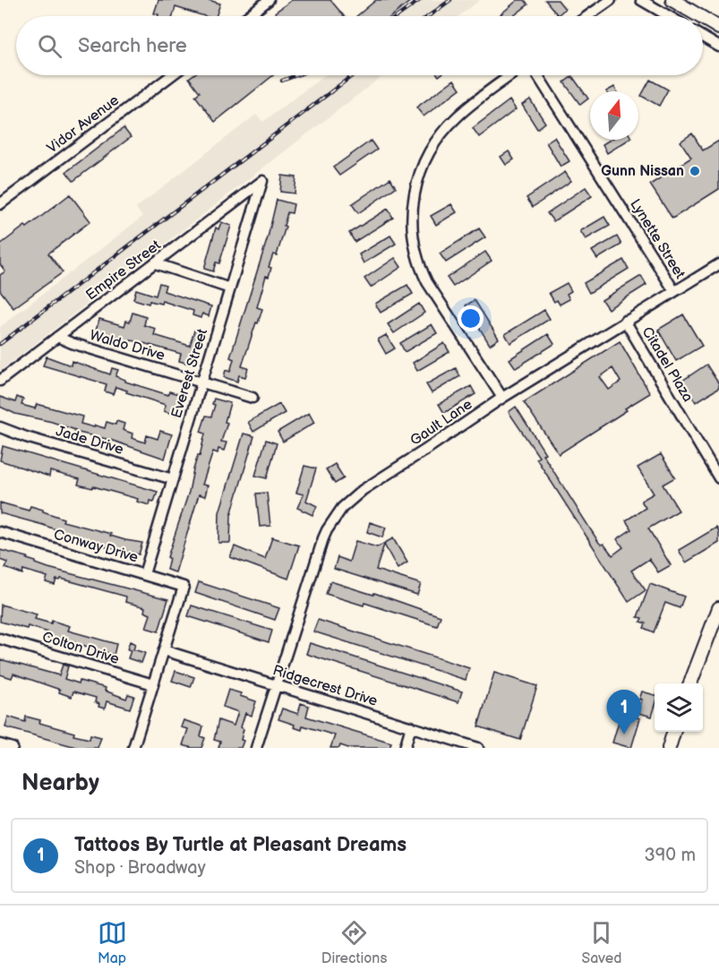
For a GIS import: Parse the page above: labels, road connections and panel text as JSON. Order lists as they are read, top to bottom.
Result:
{
  "streets": {
    "street": [
      "Vidor Avenue",
      "Lynette Street",
      "Empire Street",
      "Waldo Drive",
      "Citadel Plaza",
      "Everest Street",
      "Gault Lane",
      "Jade Drive",
      "Conway Drive",
      "Colton Drive",
      "Ridgecrest Drive"
    ]
  },
  "crossings": [
    ["Lynette Street", "Gault Lane"],
    ["Empire Street", "Waldo Drive"],
    ["Empire Street", "Everest Street"],
    ["Waldo Drive", "Everest Street"],
    ["Citadel Plaza", "Gault Lane"],
    ["Everest Street", "Jade Drive"],
    ["Everest Street", "Conway Drive"],
    ["Gault Lane", "Ridgecrest Drive"],
    ["Conway Drive", "Ridgecrest Drive"]
  ],
  "places": ["Gunn Nissan"],
  "north": "top",
  "page": {
    "search": "Search here",
    "pins": "1",
    "heading": "Nearby",
    "list": [
      {
        "mark": "1",
        "name": "Tattoos By Turtle at Pleasant Dreams",
        "note": "Shop · Broadway",
        "value": "390 m"
      }
    ],
    "nav": ["Map", "Directions", "Saved"]
  }
}
